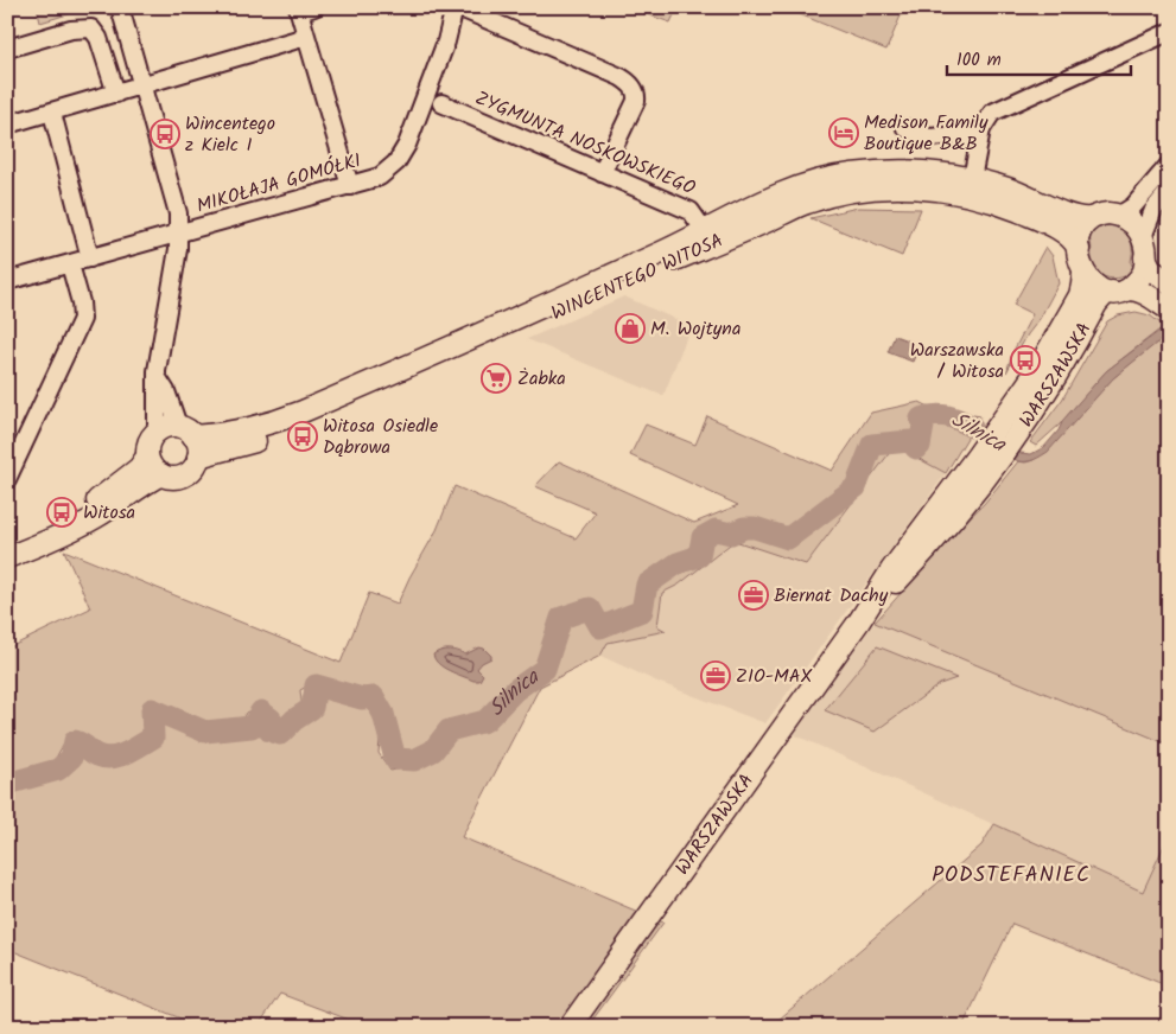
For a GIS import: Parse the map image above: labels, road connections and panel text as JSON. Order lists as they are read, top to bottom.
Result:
{
  "streets": {
    "main road": ["WINCENTEGO WITOSA", "WARSZAWSKA"],
    "street": ["ZYGMUNTA NOSKOWSKIEGO", "MIKOŁAJA GOMÓŁKI"]
  },
  "crossings": [
    ["ZYGMUNTA NOSKOWSKIEGO", "WINCENTEGO WITOSA"],
    ["WINCENTEGO WITOSA", "WARSZAWSKA"]
  ],
  "districts": ["PODSTEFANIEC"],
  "water": ["Silnica"],
  "places": {
    "hotel": ["Medison Family Boutique B&B"],
    "bus stop": [
      "Wincentego z Kielc I",
      "Warszawska / Witosa",
      "Witosa Osiedle Dąbrowa",
      "Witosa"
    ],
    "shop": ["M. Wojtyna"],
    "supermarket": ["Żabka"],
    "office": ["Biernat Dachy", "ZIO-MAX"]
  },
  "scale_bar": "100 m"
}
